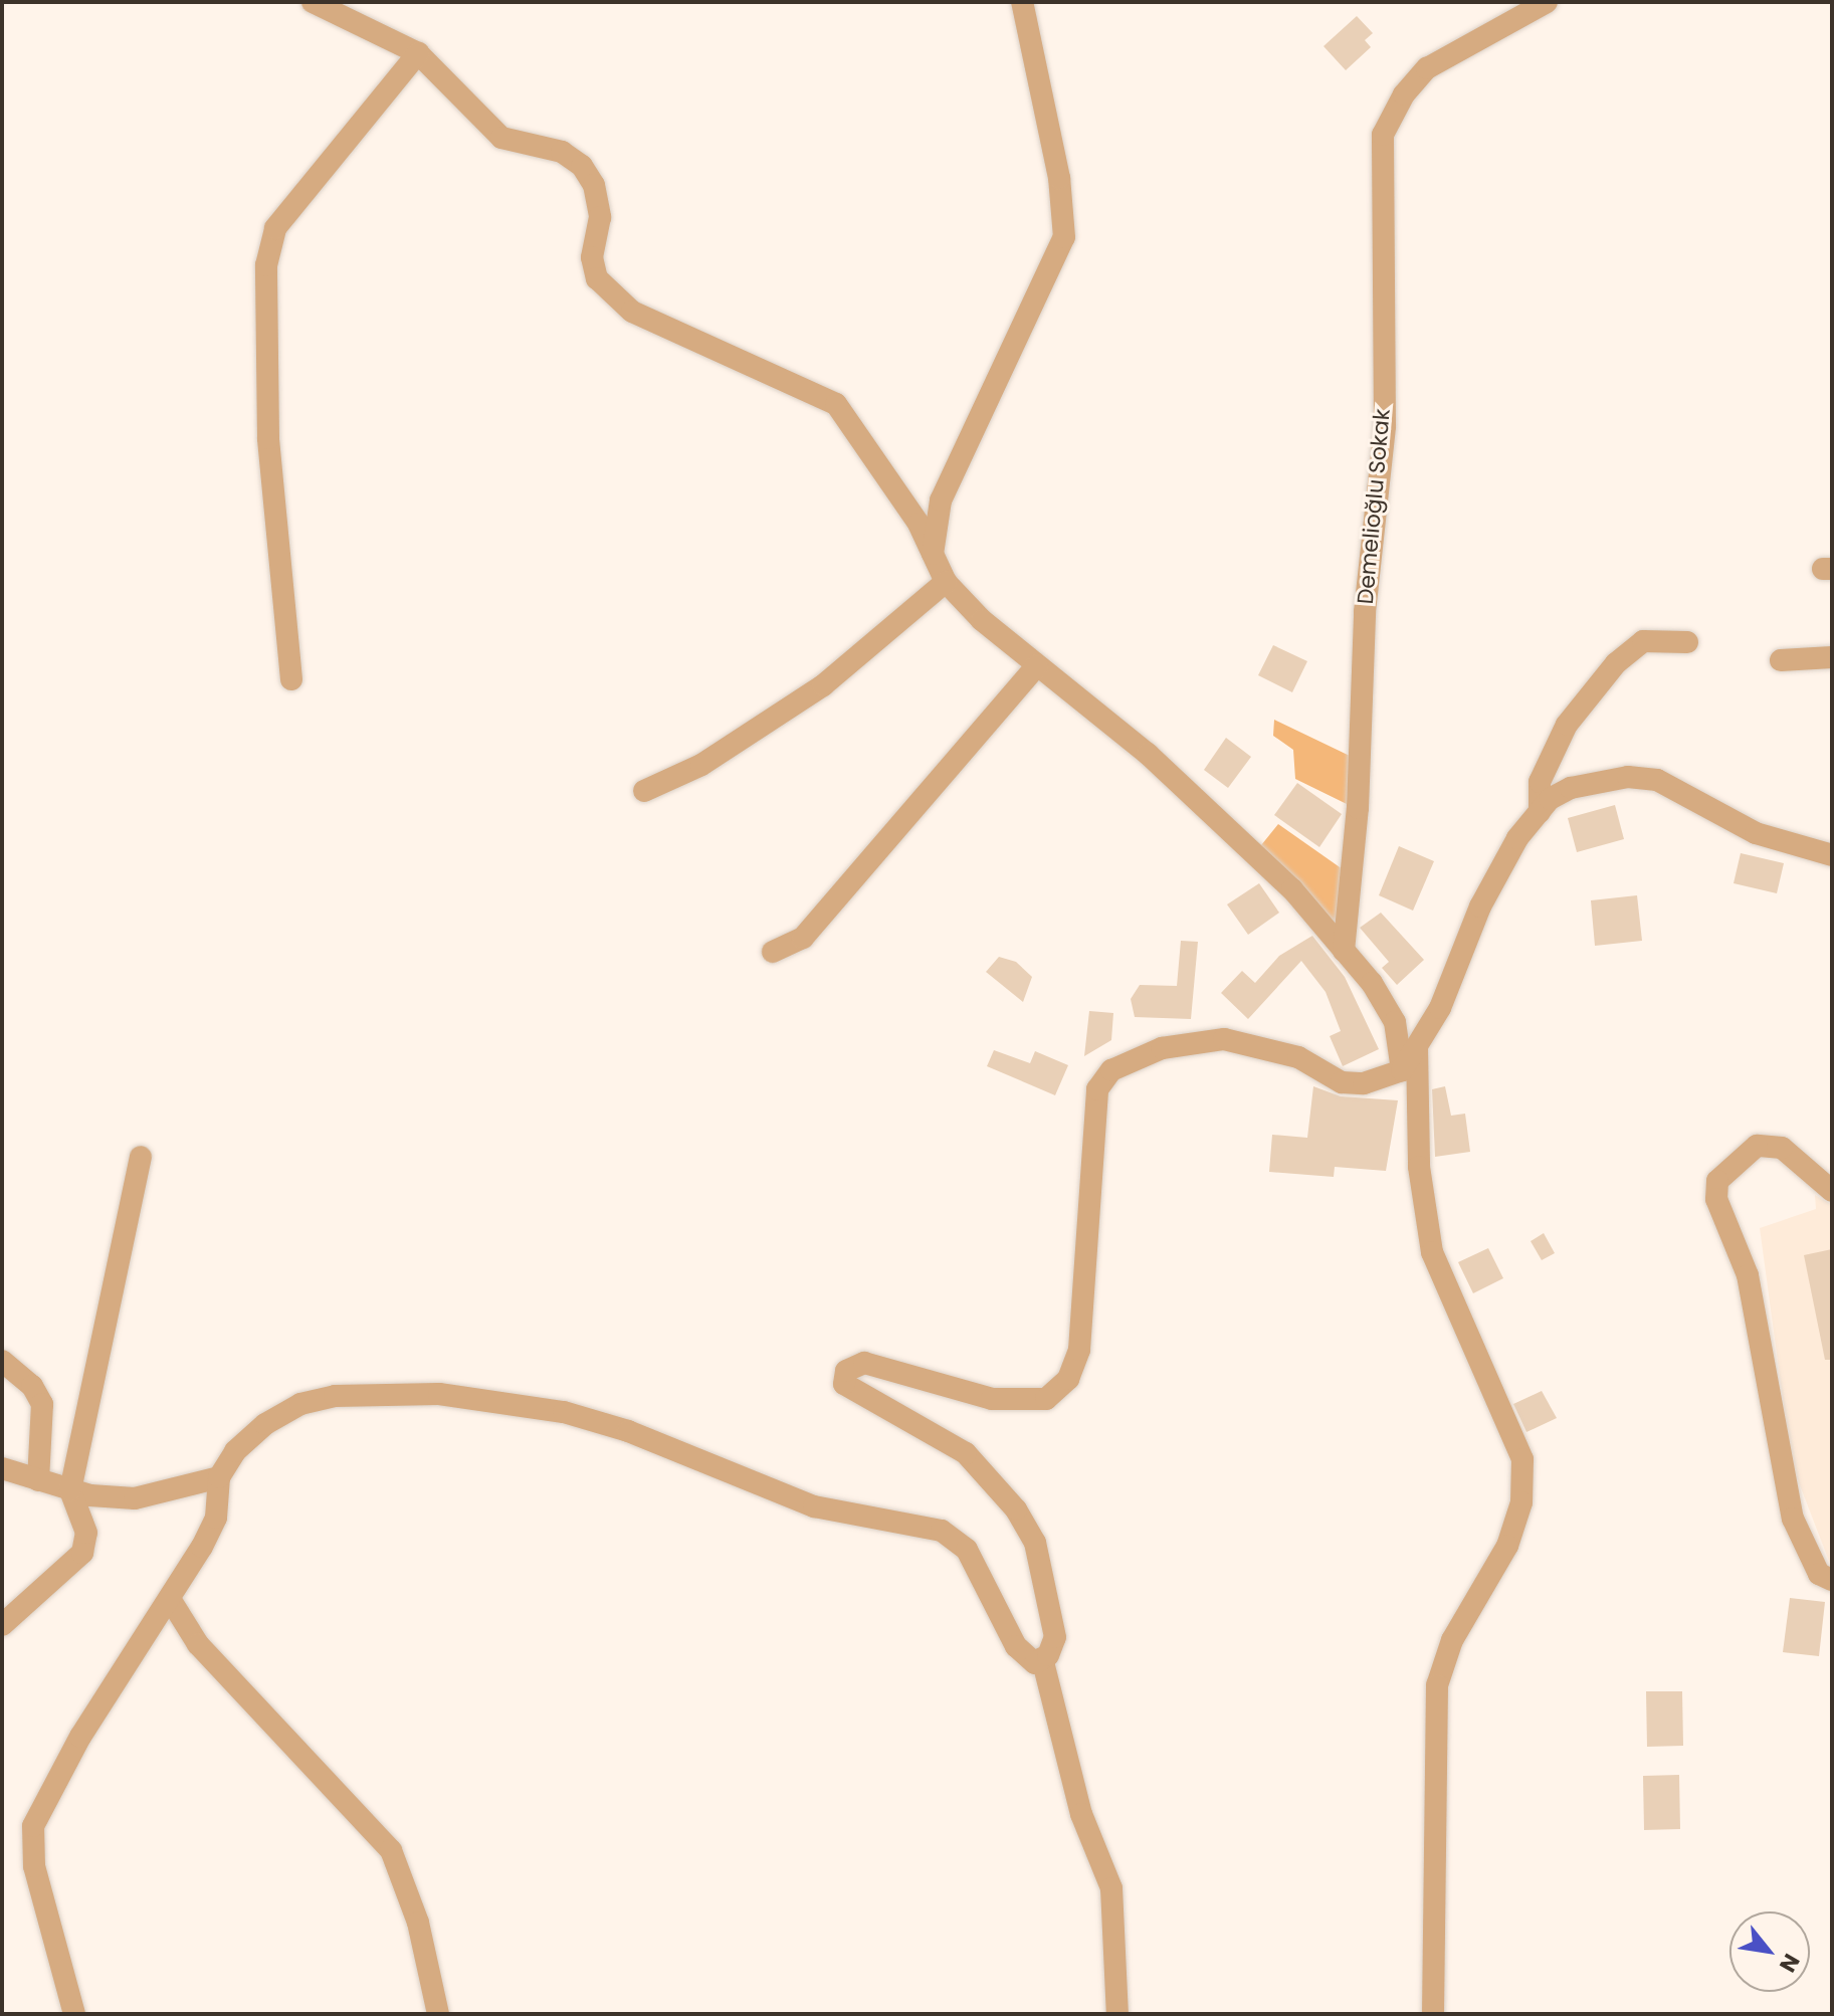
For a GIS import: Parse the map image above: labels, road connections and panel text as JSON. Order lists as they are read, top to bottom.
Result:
{
  "streets": {
    "street": ["Demelioğlu Sokak"]
  },
  "north": "bottom right"
}
